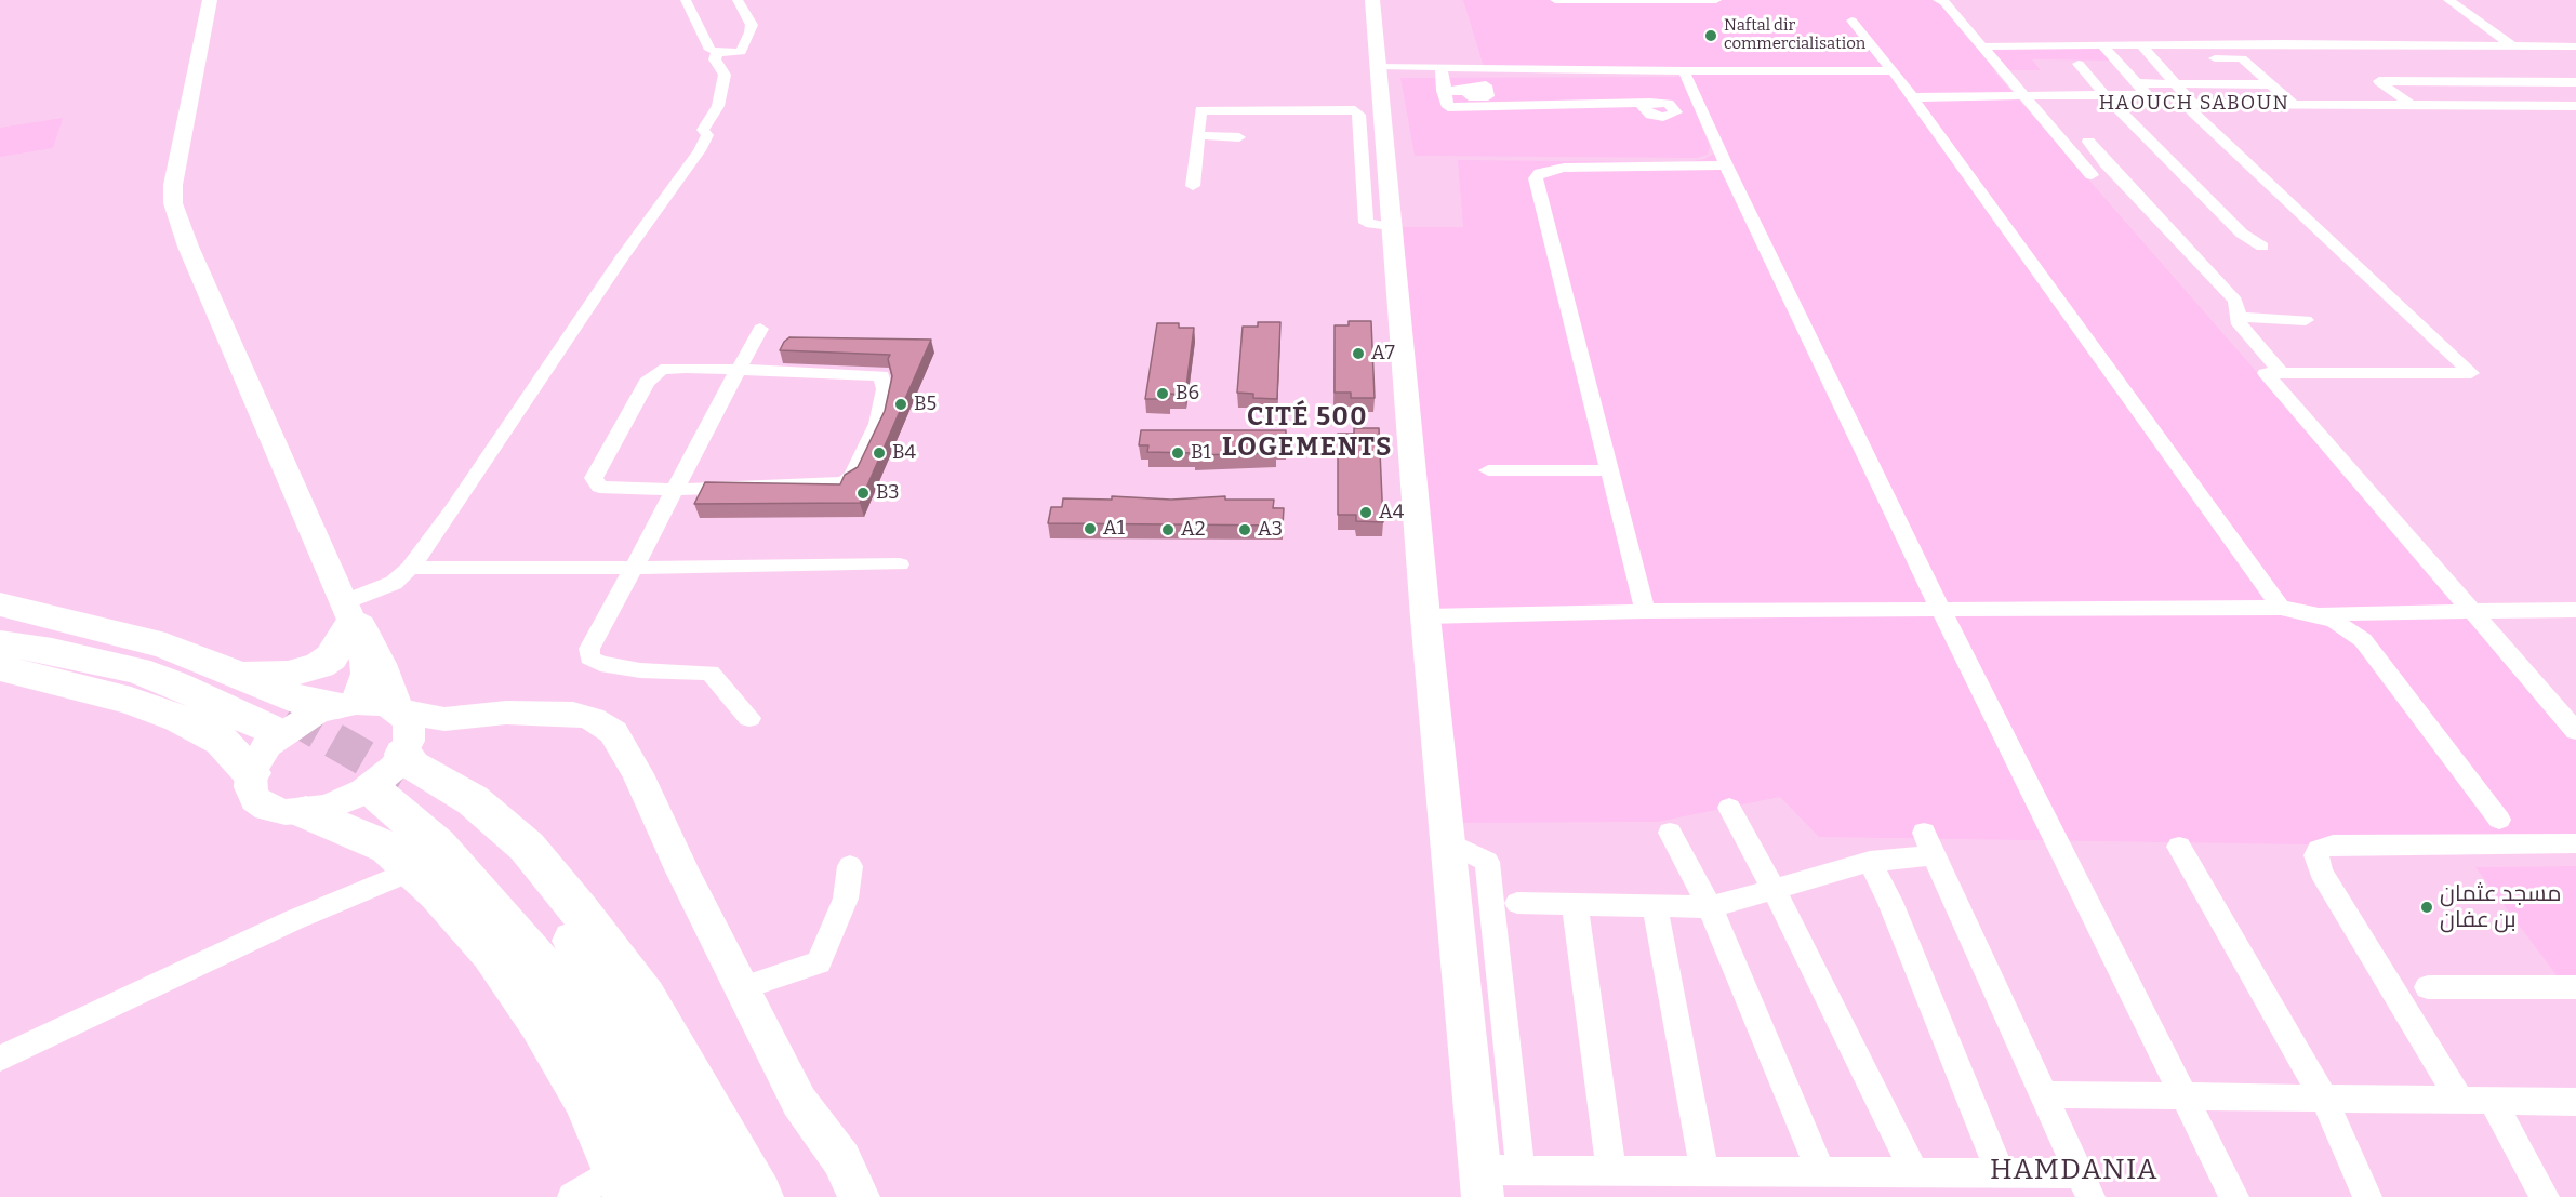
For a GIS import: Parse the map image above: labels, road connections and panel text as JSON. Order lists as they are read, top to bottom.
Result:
{
  "districts": ["HAOUCH SABOUN", "CITÉ 500 LOGEMENTS", "HAMDANIA"],
  "places": [
    "Naftal dir commercialisation",
    "A7",
    "B6",
    "B5",
    "B4",
    "B1",
    "B3",
    "A4",
    "A1",
    "A2",
    "A3",
    "مسجد عثمان بن عفان"
  ]
}
